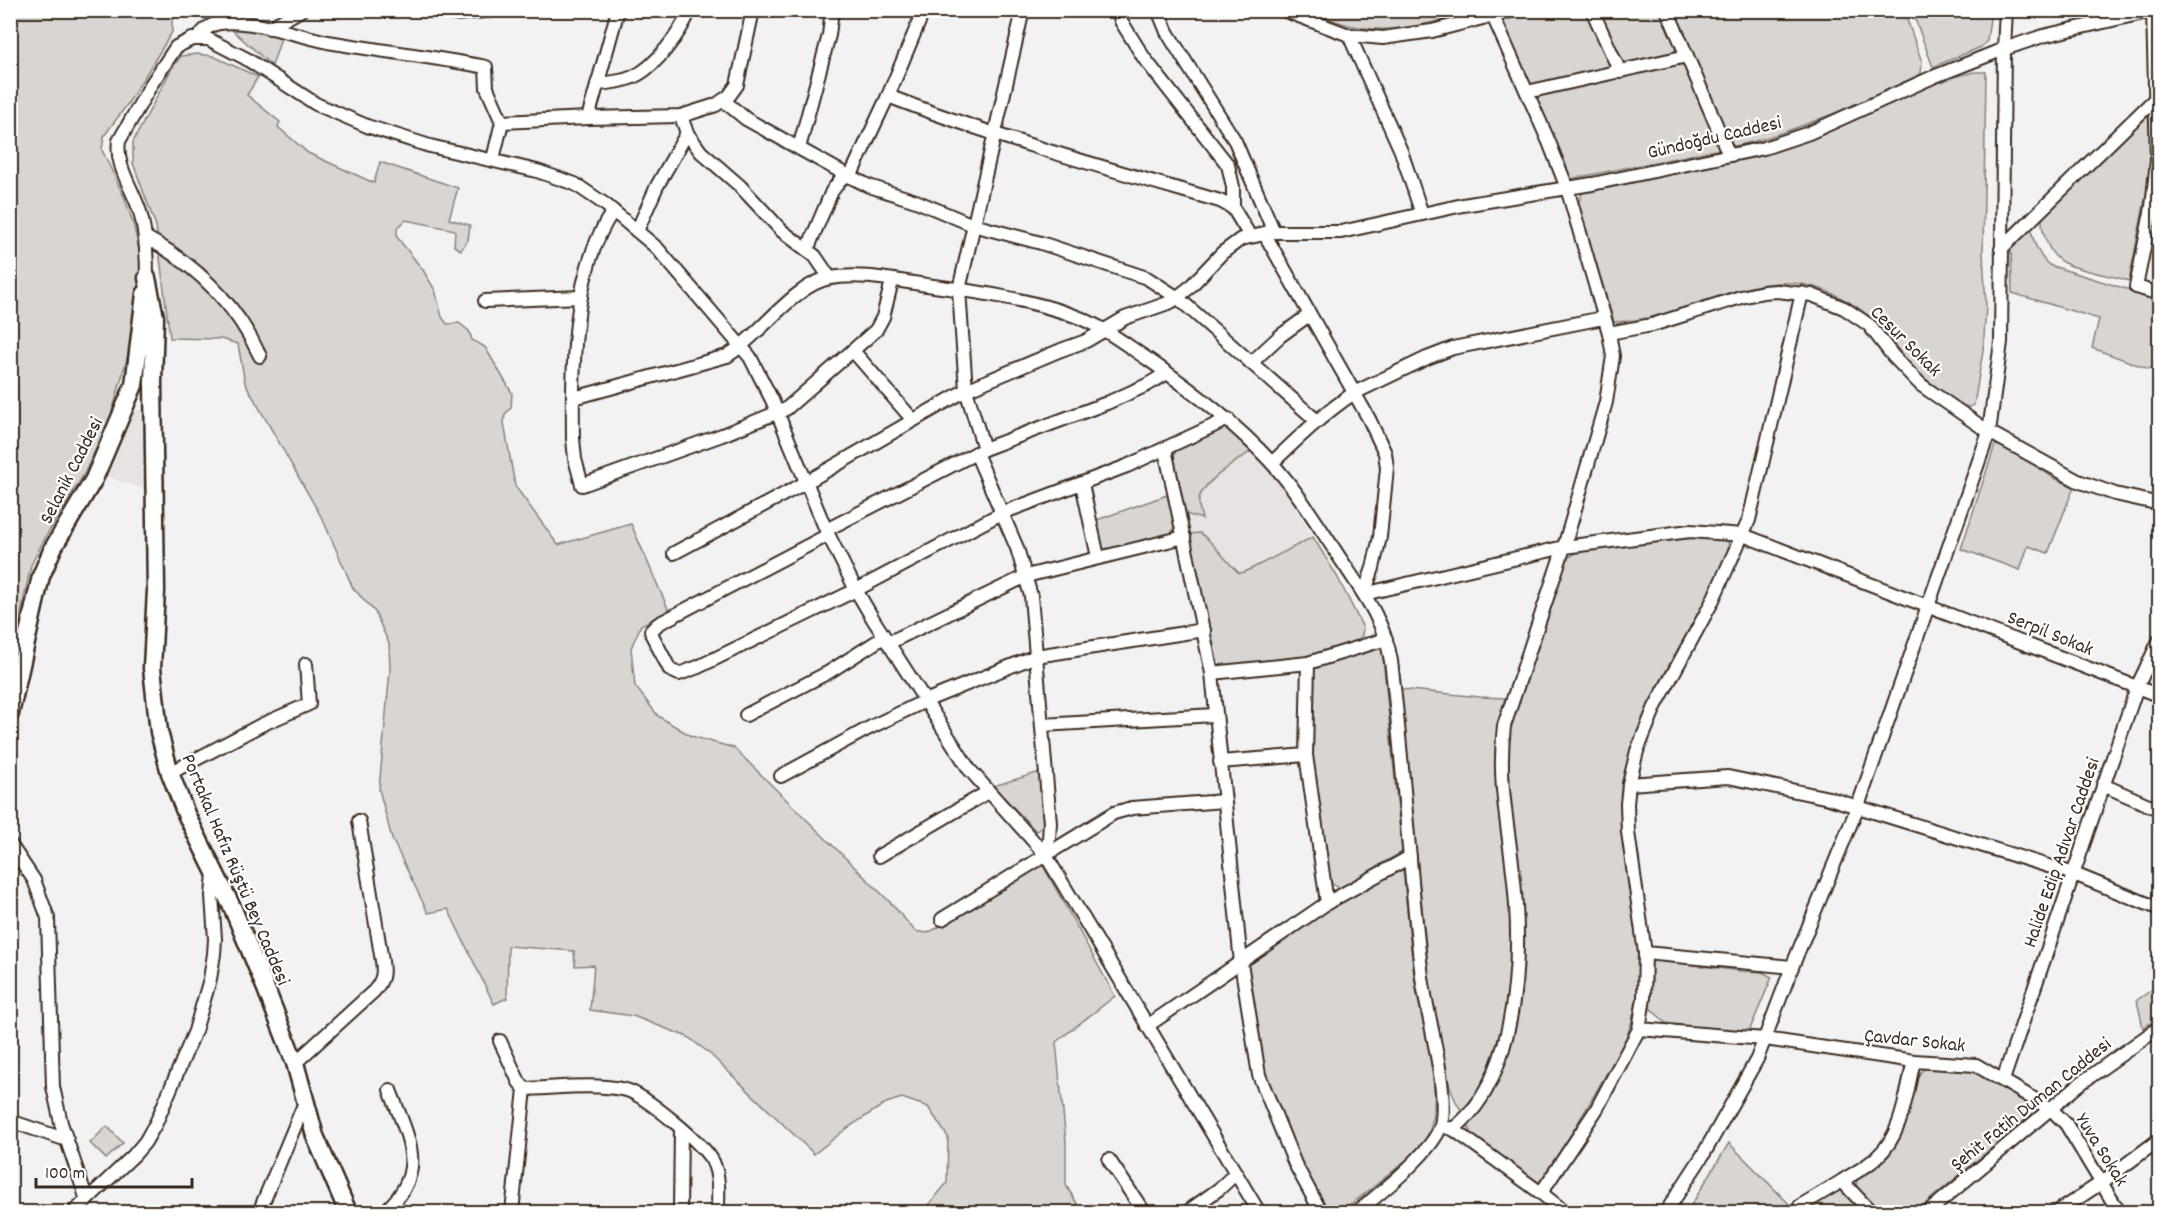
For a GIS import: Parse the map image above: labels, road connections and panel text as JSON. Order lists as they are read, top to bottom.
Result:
{
  "streets": {
    "main road": ["Selanik Caddesi", "Portakal Hafız Rüştü Bey Caddesi"],
    "street": [
      "Gündoğdu Caddesi",
      "Cesur Sokak",
      "Serpil Sokak",
      "Halide Edip Adıvar Caddesi",
      "Çavdar Sokak",
      "Şehit Fatih Duman Caddesi",
      "Yuva Sokak"
    ]
  },
  "crossings": [
    ["Selanik Caddesi", "Portakal Hafız Rüştü Bey Caddesi"],
    ["Serpil Sokak", "Halide Edip Adıvar Caddesi"],
    ["Halide Edip Adıvar Caddesi", "Çavdar Sokak"],
    ["Çavdar Sokak", "Şehit Fatih Duman Caddesi"],
    ["Çavdar Sokak", "Yuva Sokak"],
    ["Şehit Fatih Duman Caddesi", "Yuva Sokak"]
  ],
  "scale_bar": "100 m"
}
